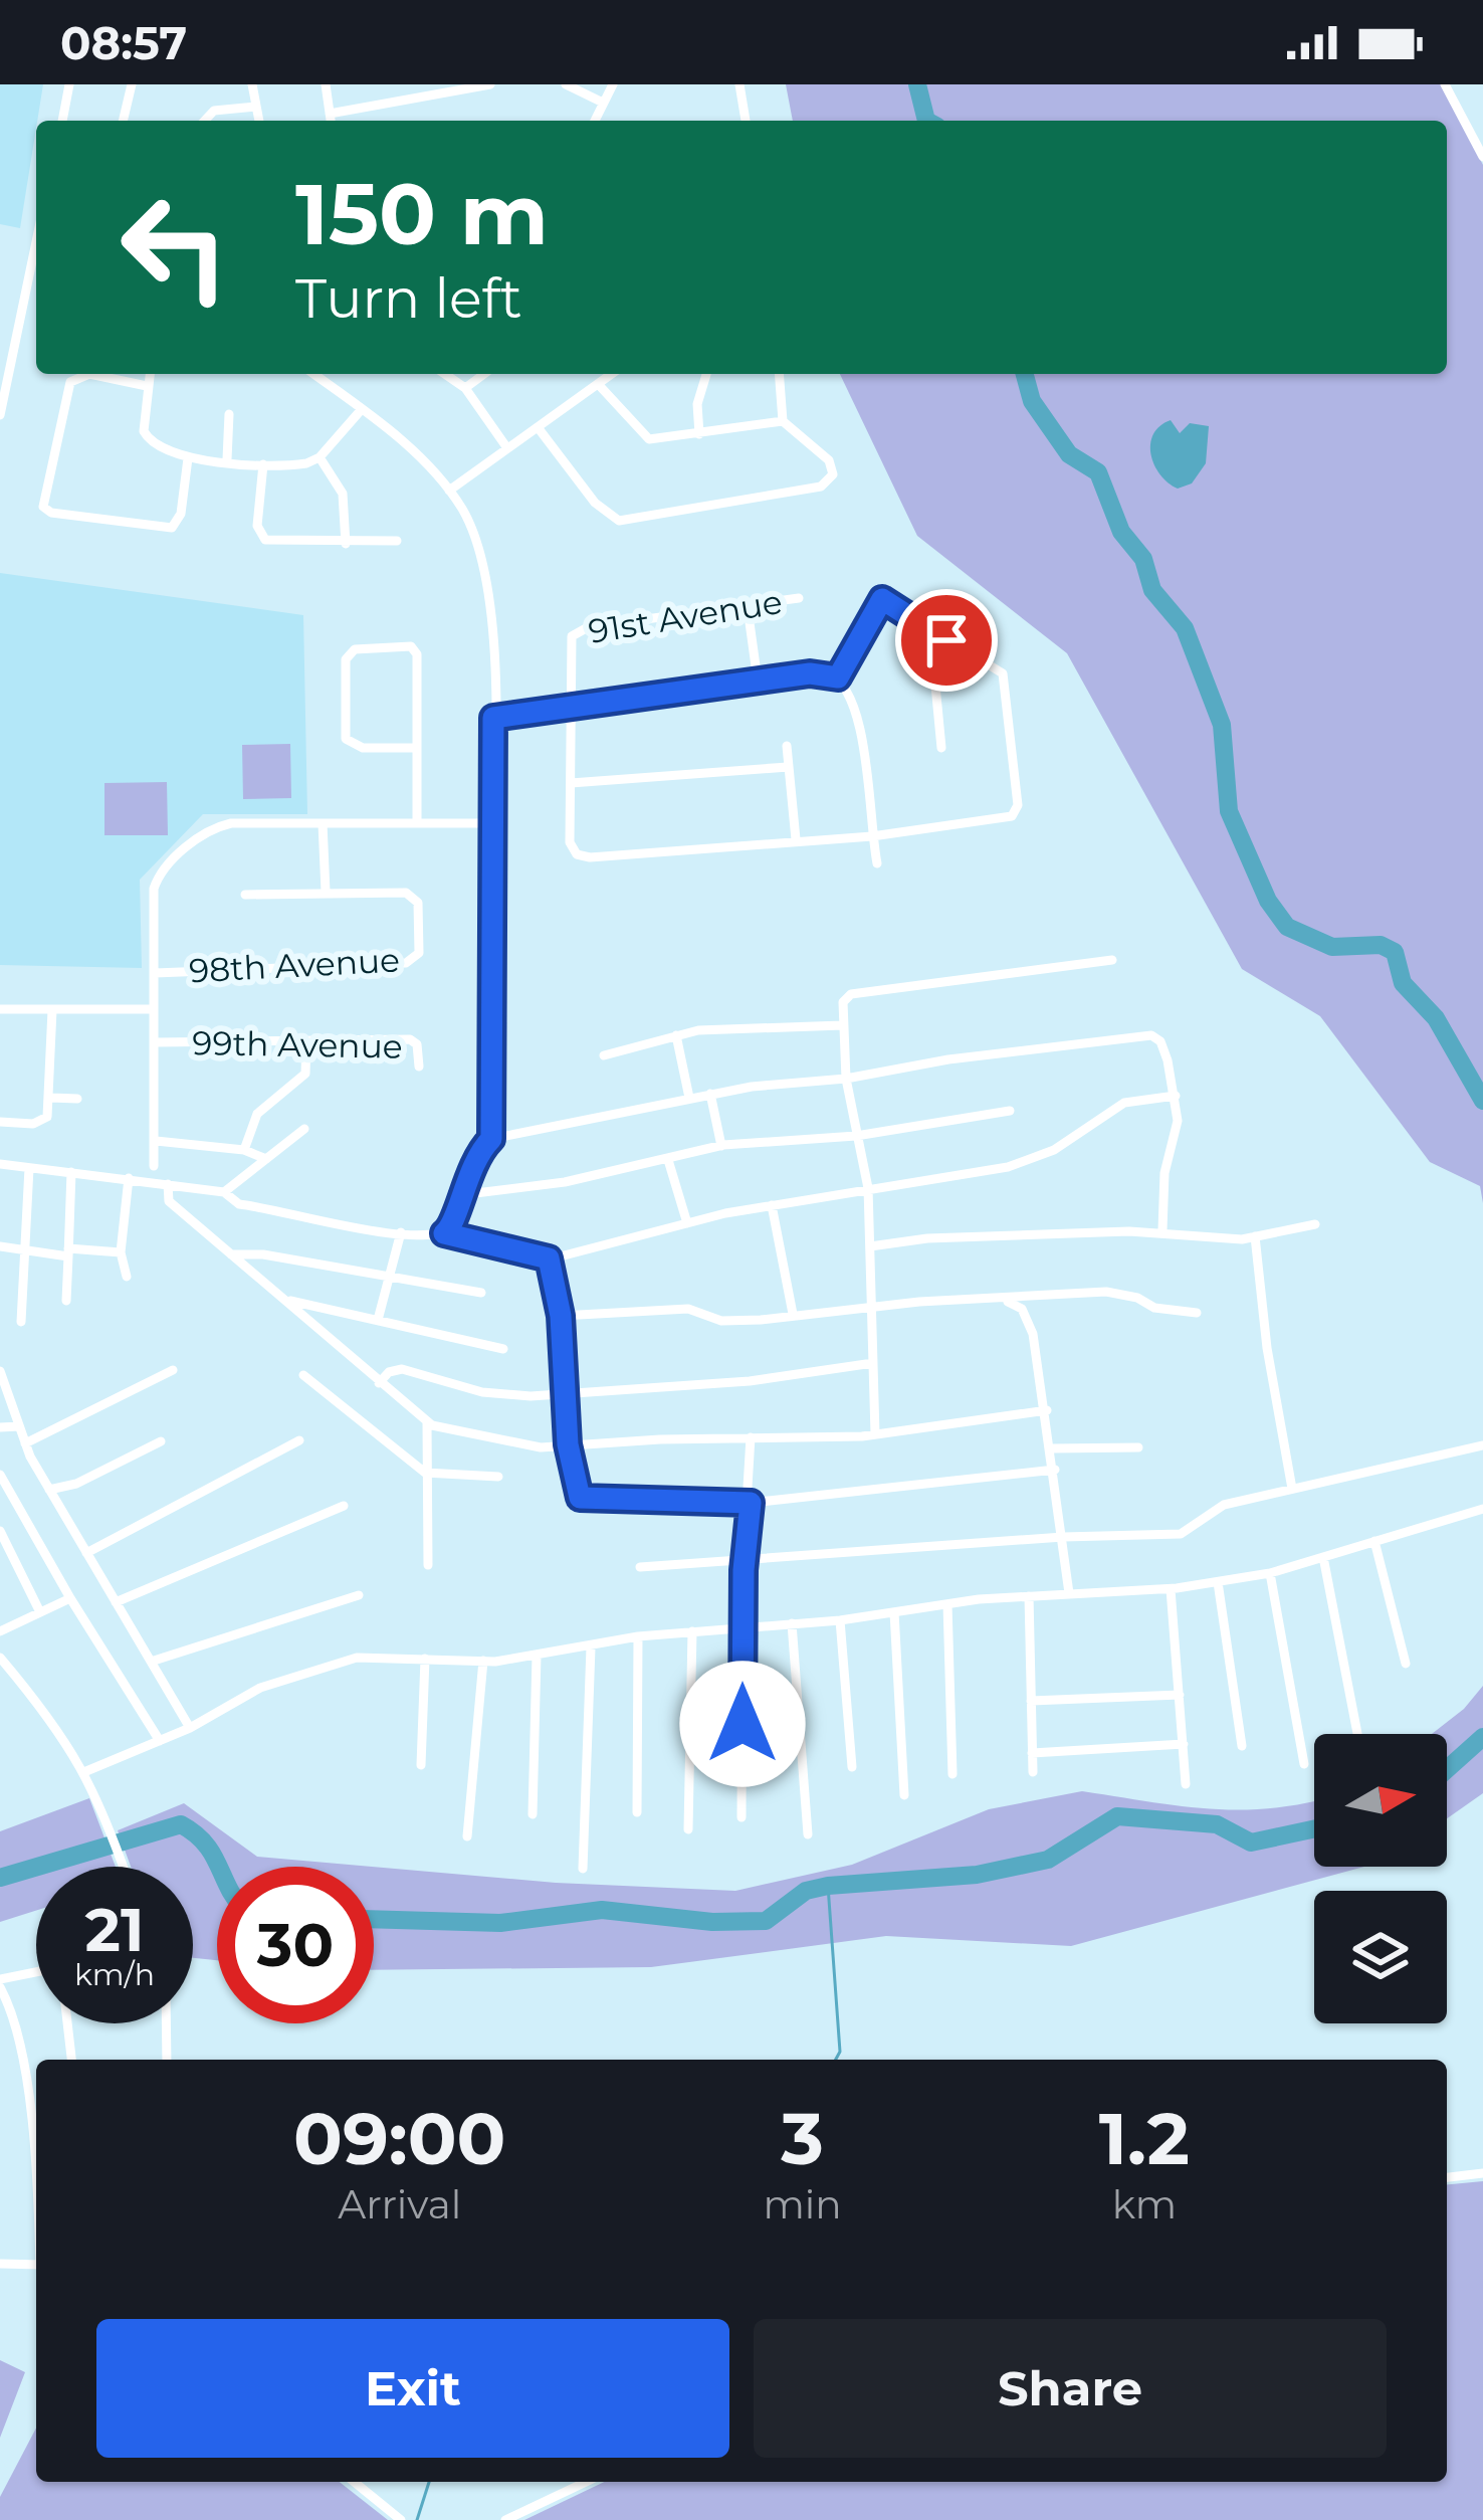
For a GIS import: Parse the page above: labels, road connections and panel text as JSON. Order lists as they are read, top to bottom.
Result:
{
  "streets": {
    "street": ["91st Avenue", "98th Avenue", "99th Avenue"]
  },
  "north": "right",
  "page": {
    "status": "08:57",
    "turn": ["150 m", "Turn left"],
    "speed": "21 km/h",
    "limit": "30",
    "eta": [
      "09:00",
      "Arrival",
      "3",
      "min",
      "1.2",
      "km"
    ],
    "buttons": ["Exit", "Share"]
  }
}
